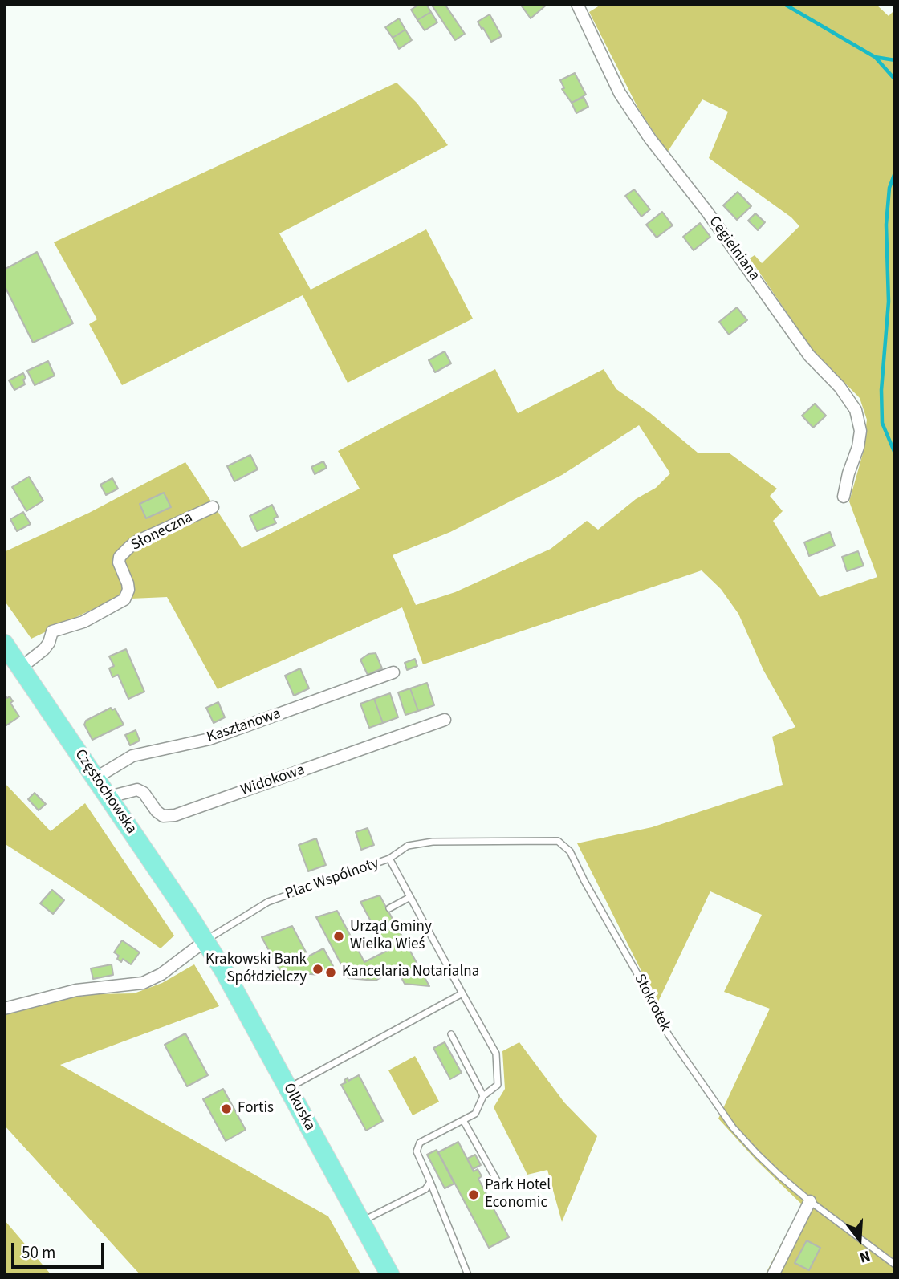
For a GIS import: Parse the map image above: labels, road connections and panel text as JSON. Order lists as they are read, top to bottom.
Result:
{
  "streets": {
    "main road": ["Częstochowska", "Olkuska"],
    "street": [
      "Cegielniana",
      "Słoneczna",
      "Kasztanowa",
      "Widokowa"
    ],
    "lane": ["Plac Wspólnoty", "Stokrotek"]
  },
  "crossings": [
    ["Słoneczna", "Częstochowska"],
    ["Kasztanowa", "Częstochowska"],
    ["Widokowa", "Częstochowska"],
    ["Częstochowska", "Plac Wspólnoty"],
    ["Częstochowska", "Olkuska"],
    ["Plac Wspólnoty", "Stokrotek"],
    ["Plac Wspólnoty", "Olkuska"]
  ],
  "places": [
    "Urząd Gminy Wielka Wieś",
    "Krakowski Bank Spółdzielczy",
    "Kancelaria Notarialna",
    "Fortis",
    "Park Hotel Economic"
  ],
  "scale_bar": "50 m",
  "north": "bottom"
}
